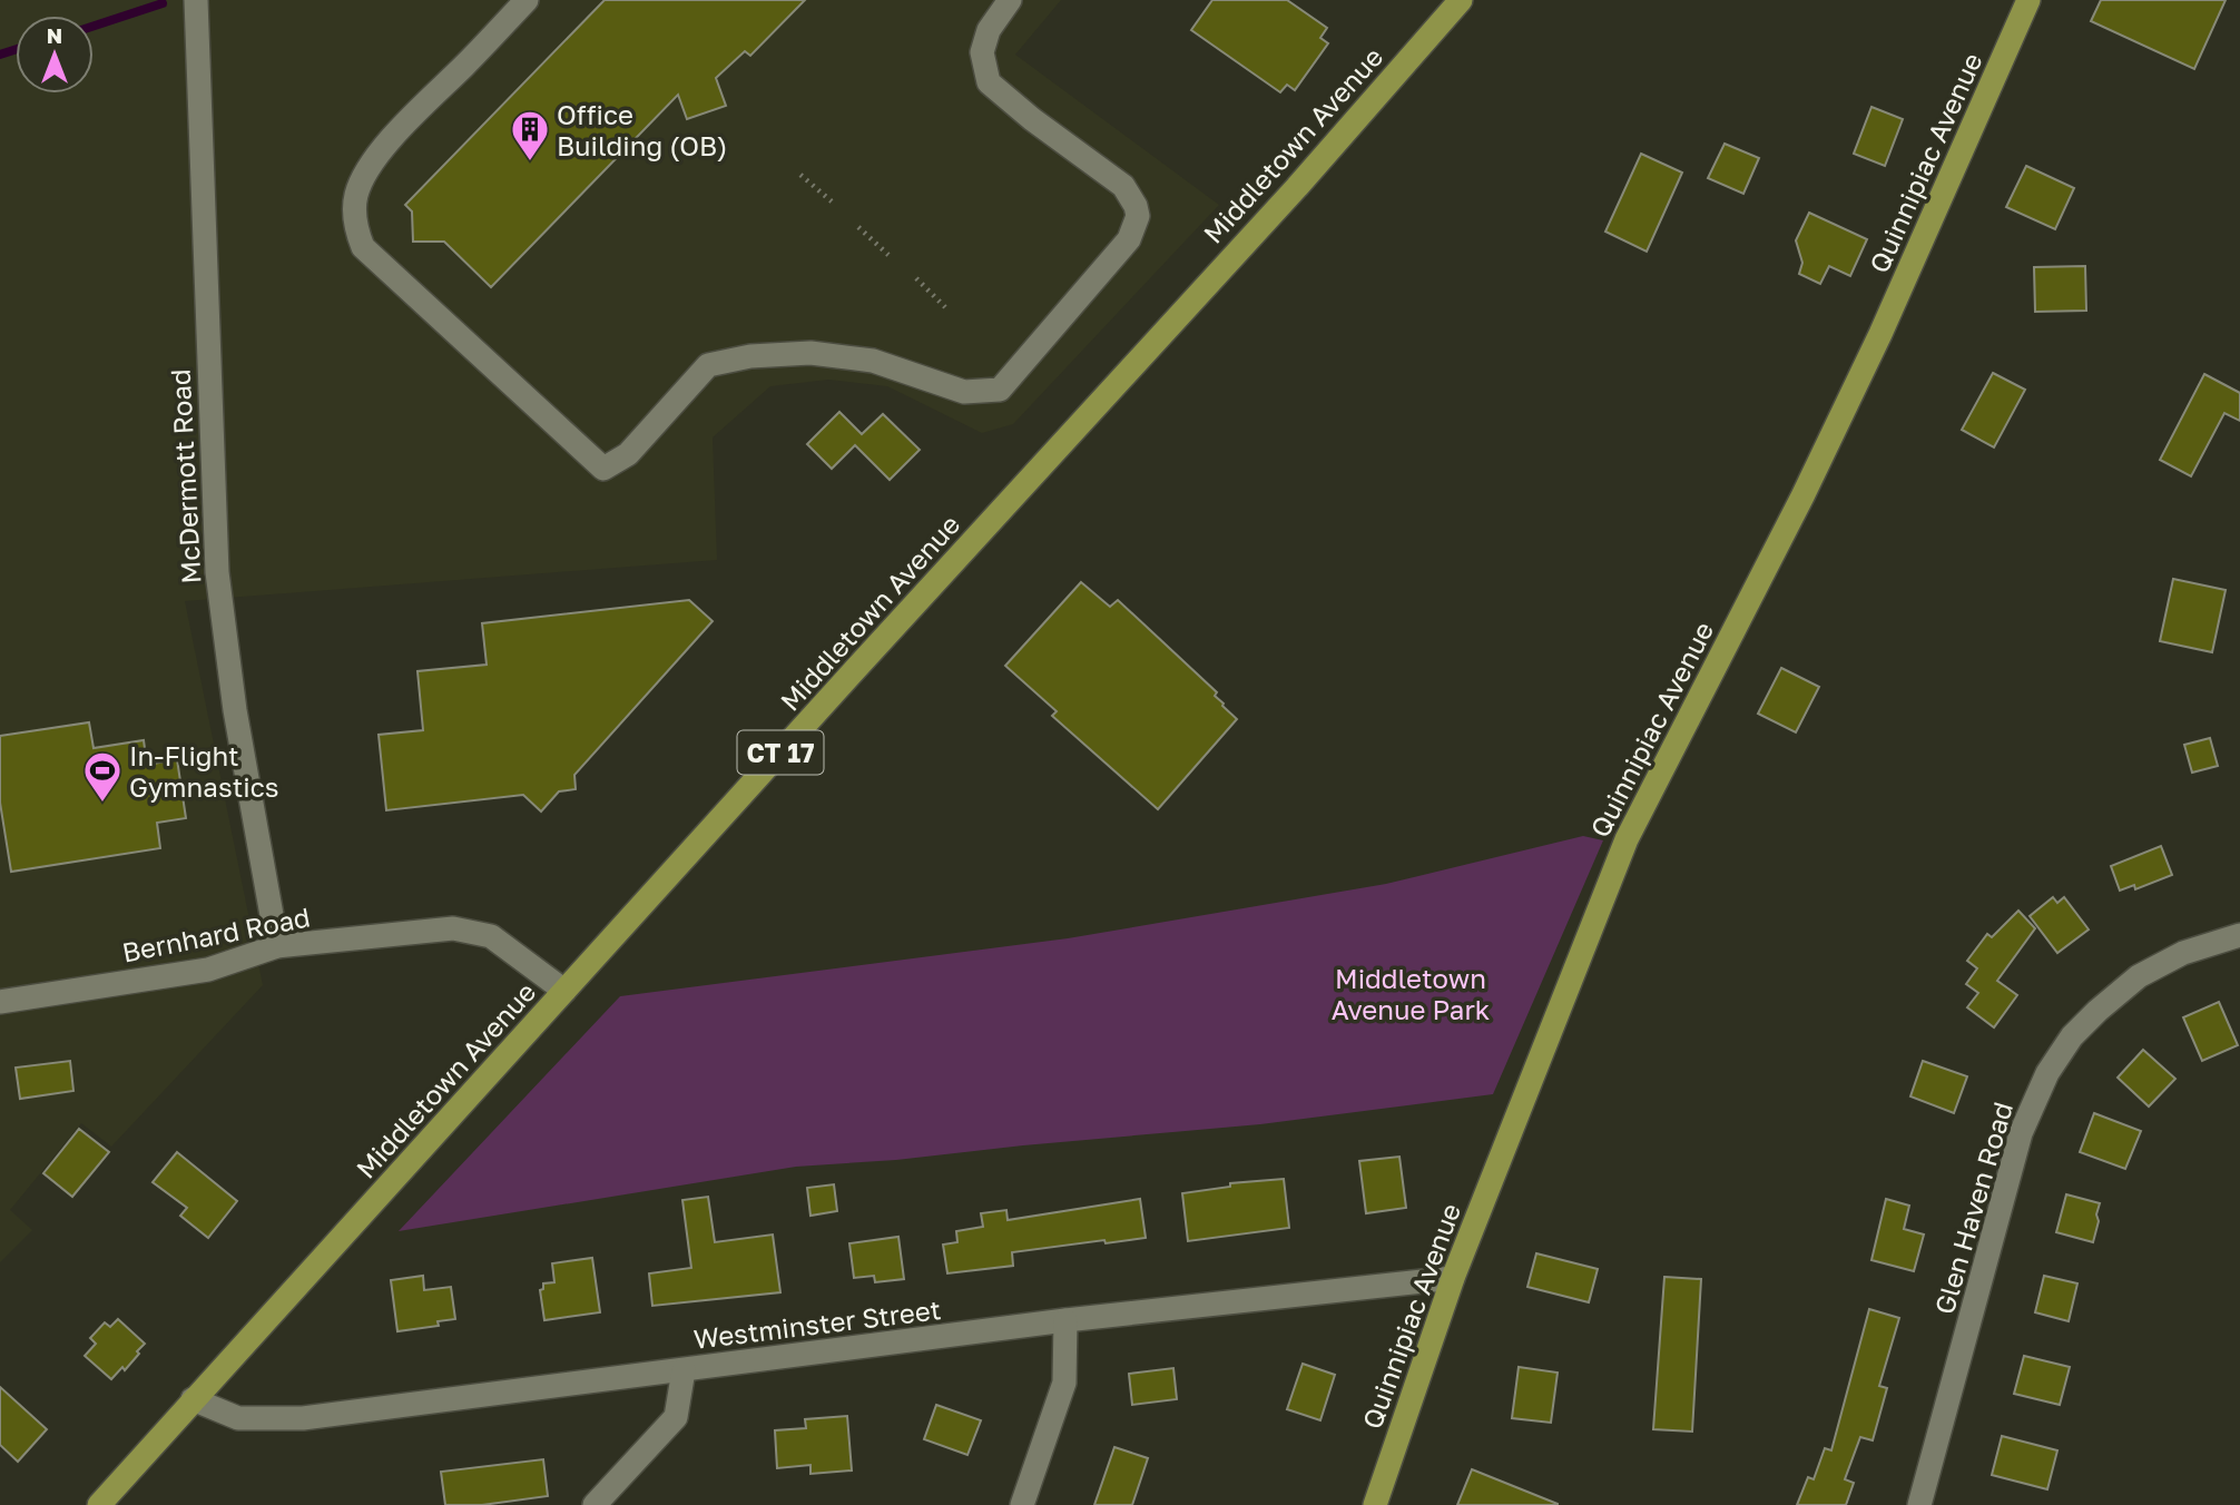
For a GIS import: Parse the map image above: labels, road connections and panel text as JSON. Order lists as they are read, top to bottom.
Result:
{
  "streets": {
    "main road": ["Middletown Avenue", "Quinnipiac Avenue", "CT 17"],
    "street": [
      "McDermott Road",
      "Bernhard Road",
      "Glen Haven Road",
      "Westminster Street"
    ]
  },
  "crossings": [
    ["Middletown Avenue", "Bernhard Road"],
    ["Middletown Avenue", "Westminster Street"],
    ["Quinnipiac Avenue", "Westminster Street"],
    ["McDermott Road", "Bernhard Road"]
  ],
  "parks": ["Middletown Avenue Park"],
  "places": {
    "building": ["Office Building (OB)"],
    "sports": ["In-Flight Gymnastics"]
  },
  "north": "top"
}
